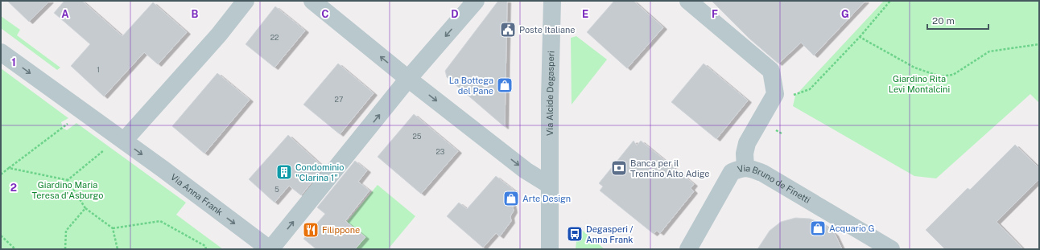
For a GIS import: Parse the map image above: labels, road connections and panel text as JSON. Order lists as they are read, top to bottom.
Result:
{
  "streets": {
    "street": ["Via Alcide Degasperi", "Via Bruno de Finetti", "Via Anna Frank"]
  },
  "parks": ["Giardino Rita Levi Montalcini", "Giardino Maria Teresa d'Asburgo"],
  "places": {
    "public building": ["Poste Italiane"],
    "shop": ["La Bottega del Pane", "Arte Design", "Acquario G"],
    "bank": ["Banca per il Trentino Alto Adige"],
    "building": ["Condominio \"Clarina 1\""],
    "restaurant": ["Filippone"],
    "bus stop": ["Degasperi / Anna Frank"]
  },
  "house_numbers": [
    "22",
    "1",
    "27",
    "25",
    "23",
    "5"
  ],
  "scale_bar": "20 m",
  "grid": {
    "columns": [
      "A",
      "B",
      "C",
      "D",
      "E",
      "F",
      "G"
    ],
    "rows": ["1", "2"]
  }
}
